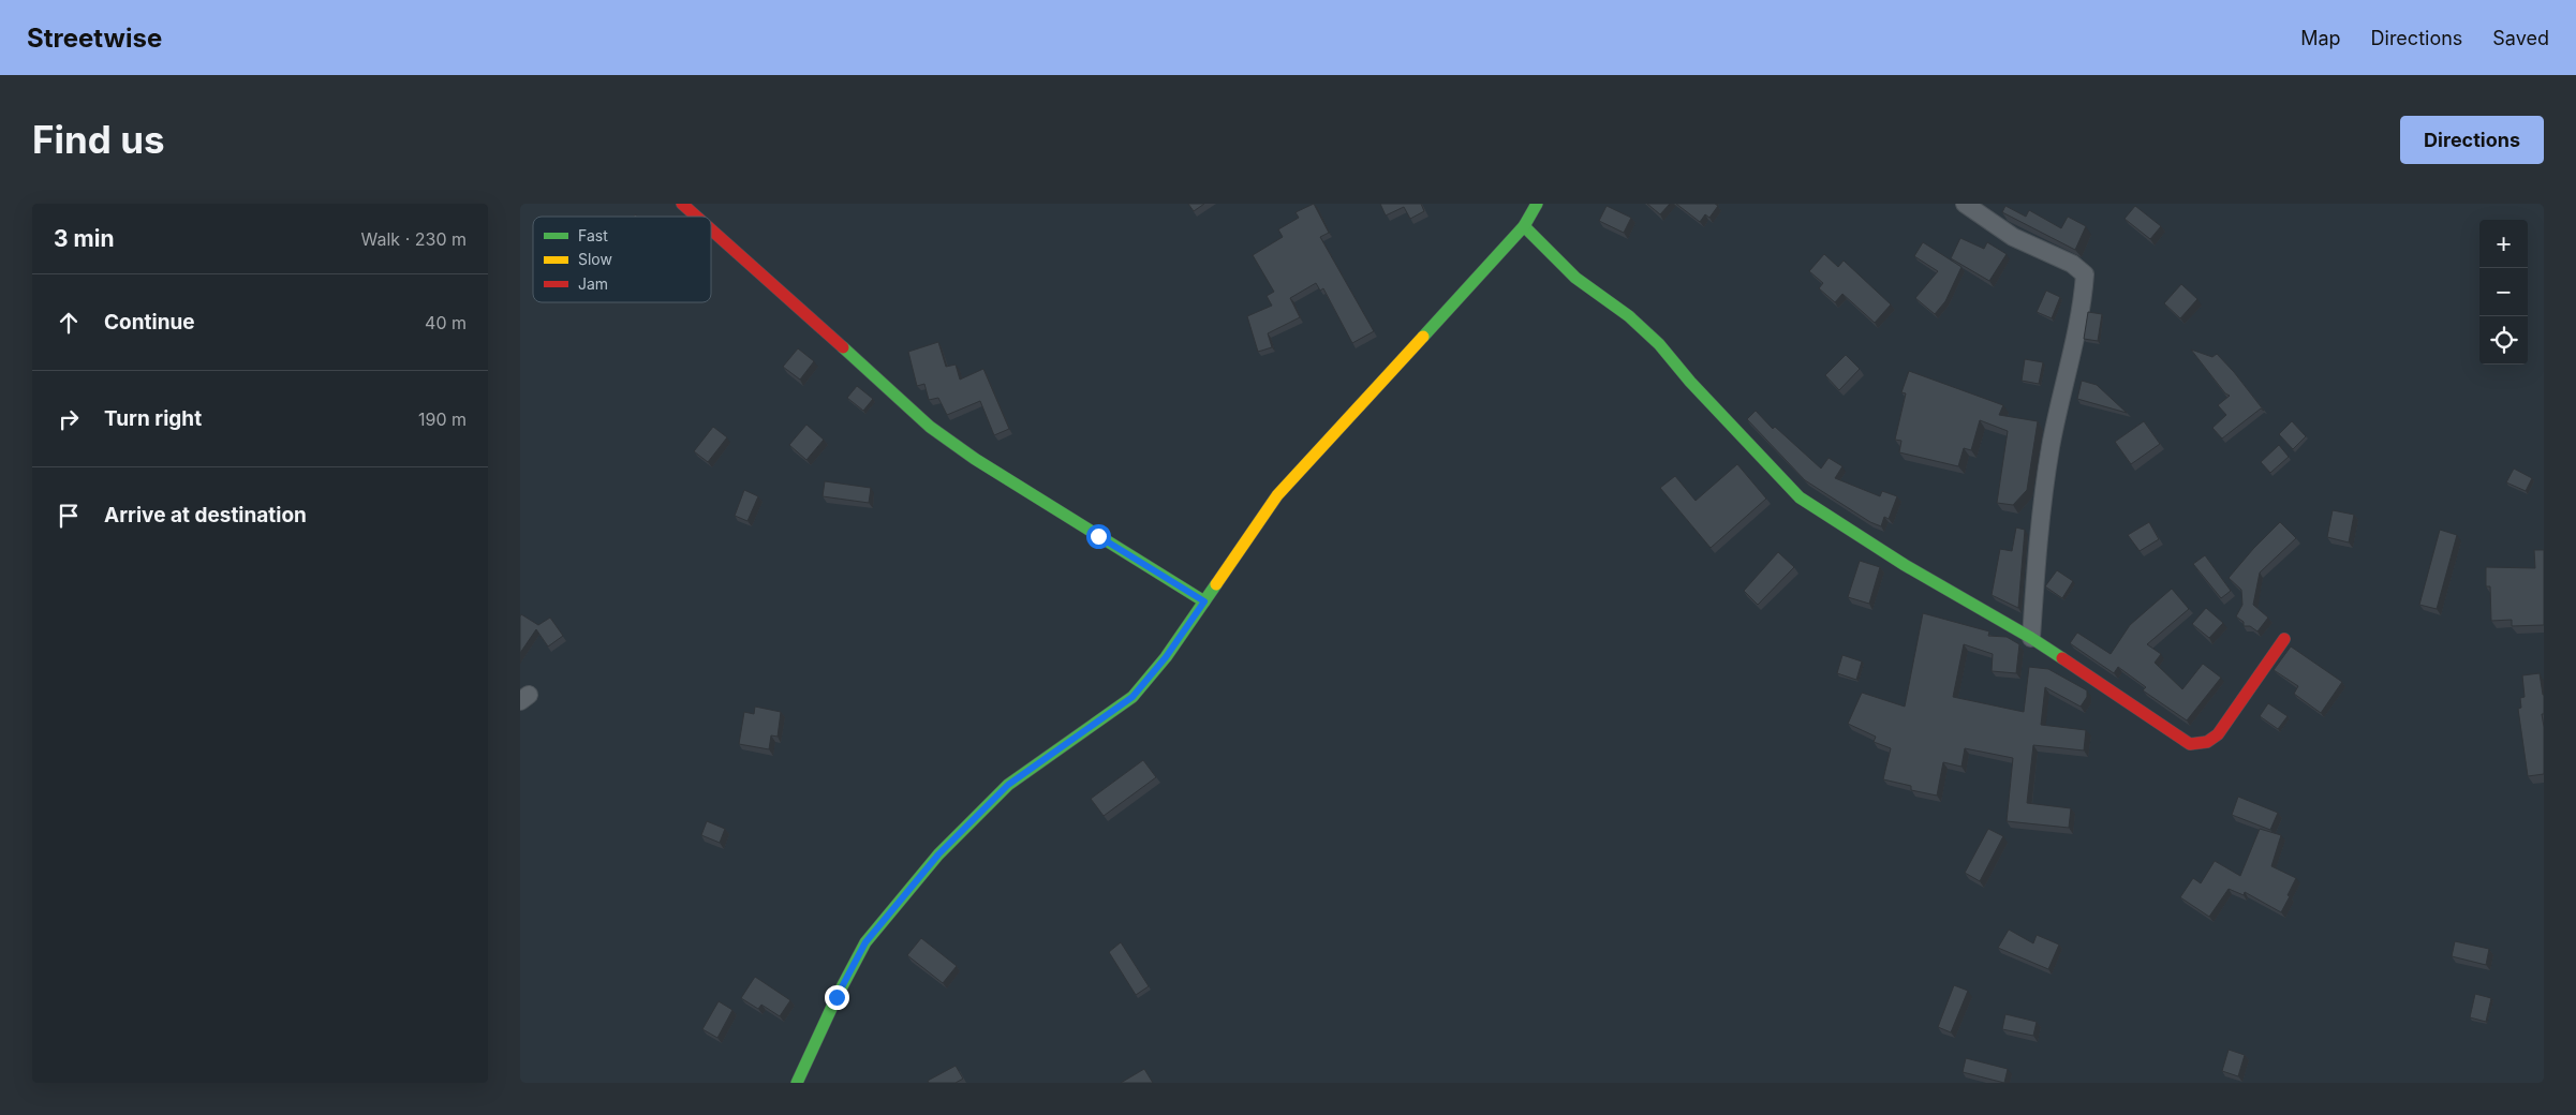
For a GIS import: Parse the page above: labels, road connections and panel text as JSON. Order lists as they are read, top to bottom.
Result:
{
  "legend": ["Fast", "Slow", "Jam"],
  "page": {
    "header": "Streetwise",
    "nav": ["Map", "Directions", "Saved"],
    "buttons": "Directions",
    "title": "Find us",
    "heading": ["3 min", "Walk · 230 m"],
    "map_buttons": ["+", "−"],
    "list": [
      ["Continue", "40 m"],
      ["Turn right", "190 m"],
      "Arrive at destination"
    ]
  }
}
